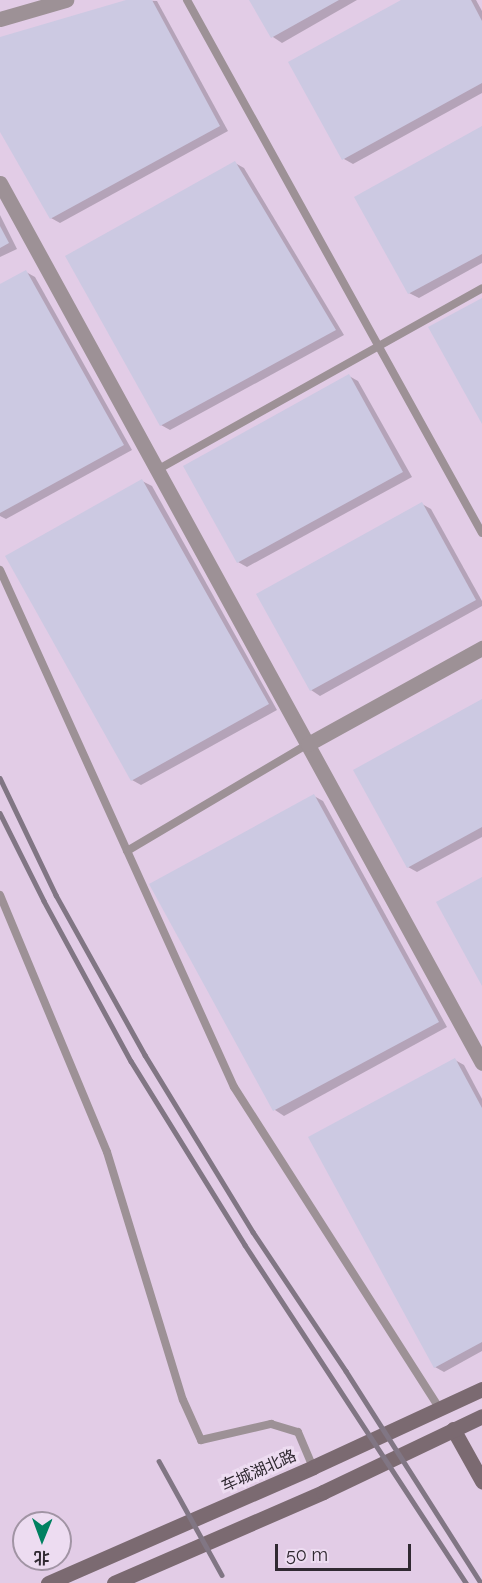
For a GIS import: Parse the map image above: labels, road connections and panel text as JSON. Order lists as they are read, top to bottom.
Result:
{
  "streets": {
    "main road": ["车城湖北路"]
  },
  "scale_bar": "50 m",
  "north": "bottom"
}
